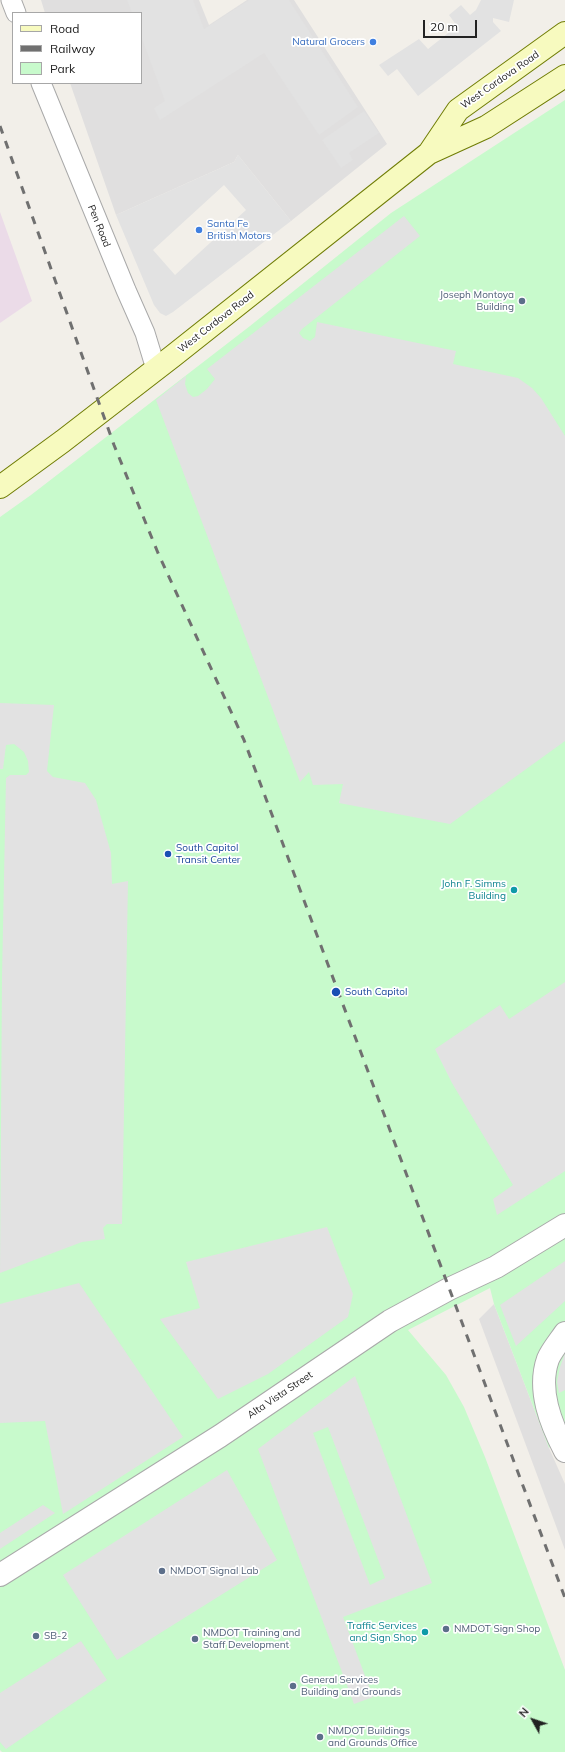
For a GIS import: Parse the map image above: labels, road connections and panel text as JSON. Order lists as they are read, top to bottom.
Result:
{
  "streets": {
    "main road": ["West Cordova Road"],
    "street": ["Pen Road", "Alta Vista Street"]
  },
  "crossings": [
    ["West Cordova Road", "Pen Road"]
  ],
  "places": [
    "Natural Grocers",
    "Santa Fe British Motors",
    "Joseph Montoya Building",
    "South Capitol Transit Center",
    "John F. Simms Building",
    "South Capitol",
    "NMDOT Signal Lab",
    "NMDOT Sign Shop",
    "Traffic Services and Sign Shop",
    "SB-2",
    "NMDOT Training and Staff Development",
    "General Services Building and Grounds",
    "NMDOT Buildings and Grounds Office"
  ],
  "legend": ["Road", "Railway", "Park"],
  "scale_bar": "20 m",
  "north": "top left"
}
